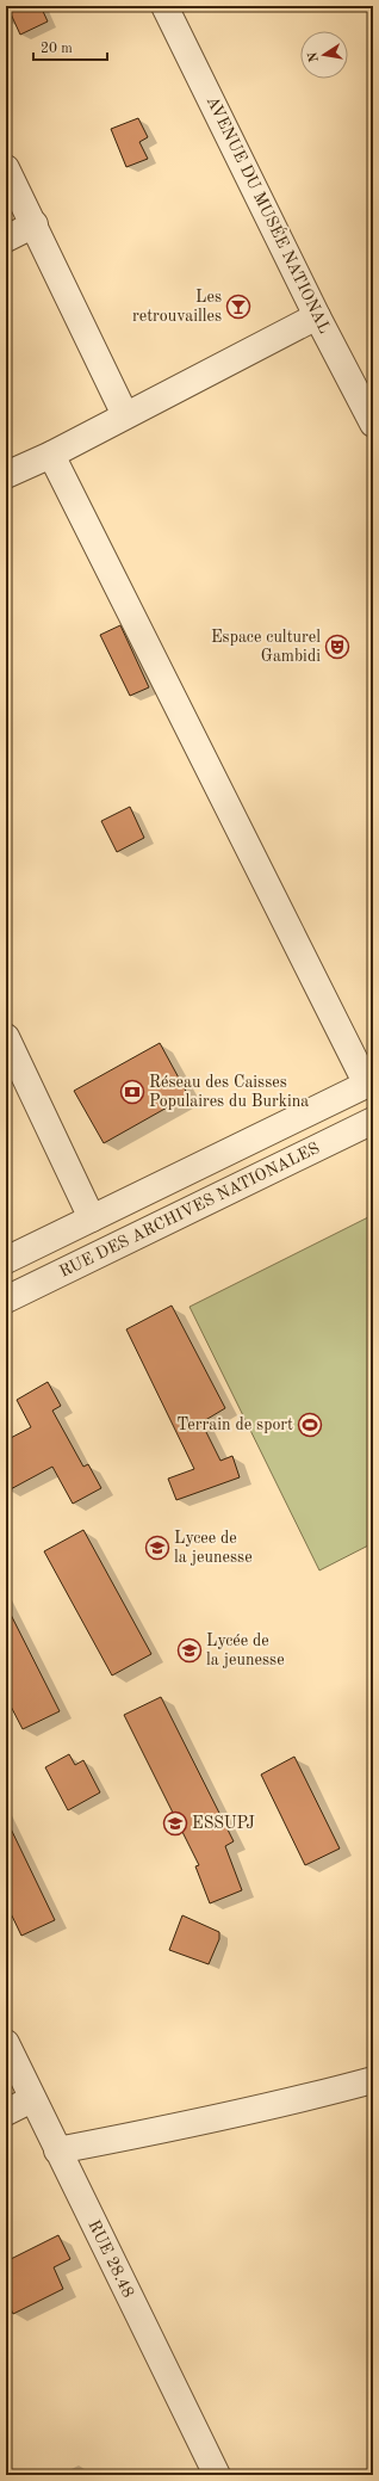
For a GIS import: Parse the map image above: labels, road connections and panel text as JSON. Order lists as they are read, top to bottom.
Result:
{
  "streets": {
    "street": ["AVENUE DU MUSÉE NATIONAL", "RUE DES ARCHIVES NATIONALES", "RUE 28.48"]
  },
  "places": {
    "bar": ["Les retrouvailles"],
    "theatre": ["Espace culturel Gambidi"],
    "bank": ["Réseau des Caisses Populaires du Burkina"],
    "sports": ["Terrain de sport"],
    "school or university": ["Lycee de la jeunesse", "Lycée de la jeunesse", "ESSUPJ"]
  },
  "scale_bar": "20 m",
  "north": "left"
}
